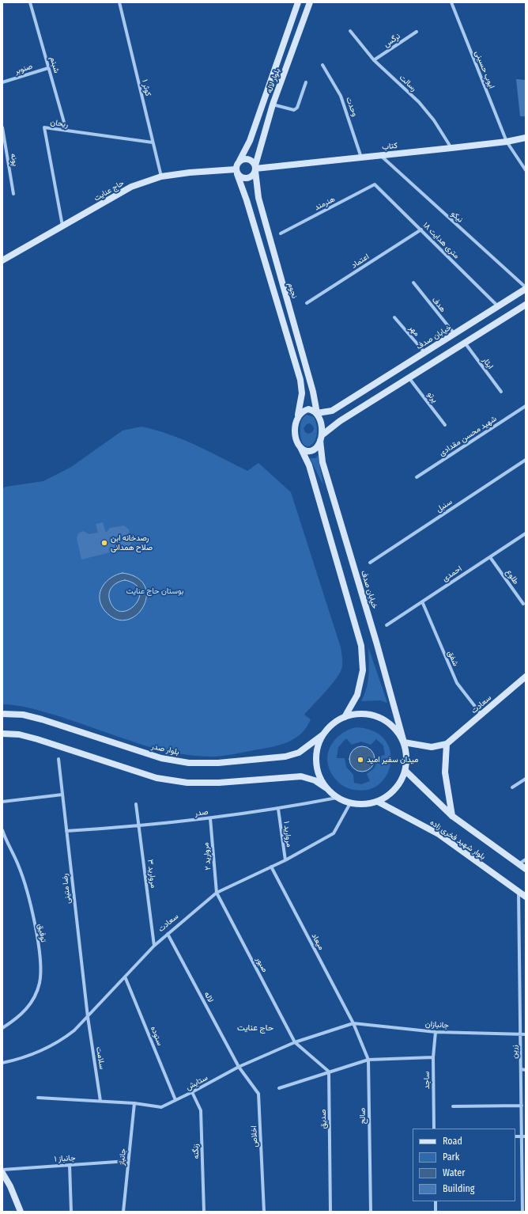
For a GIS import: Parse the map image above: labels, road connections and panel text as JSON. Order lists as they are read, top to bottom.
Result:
{
  "streets": {
    "main road": [
      "بلوار لاله",
      "کتاب",
      "حاج عنایت",
      "نجوم",
      "خیابان صدف",
      "سعادت",
      "بلوار صدر",
      "بلوار شهید فخری زاده"
    ],
    "street": [
      "نرگس",
      "شبنم",
      "صنوبر",
      "ایوب حسینی",
      "رسالت",
      "کوثر ۱",
      "وحدت",
      "ریحان",
      "پونه",
      "هنرمند",
      "نیکو",
      "۱۸ متری هدایت",
      "اعتماد",
      "هدف",
      "مهر",
      "ایثار",
      "پرتو",
      "شهید محسن مقدادی",
      "سنبل",
      "احمدی",
      "طلوع",
      "شفق",
      "صدر",
      "مروارید ۱",
      "مروارید ۲",
      "مروارید ۳",
      "رضا متینی",
      "توفیق",
      "میعاد",
      "صبور",
      "لاله",
      "جانبازان",
      "ستوده",
      "زرین",
      "سلامت",
      "ساجد",
      "ستایش",
      "صالح",
      "صدیق",
      "اخلاص",
      "زنگنه",
      "جانباز",
      "جانباز ۱"
    ]
  },
  "crossings": [
    ["نرگس", "رسالت"],
    ["شبنم", "صنوبر"],
    ["شبنم", "ریحان"],
    ["ایوب حسینی", "کتاب"],
    ["بلوار لاله", "کتاب"],
    ["بلوار لاله", "حاج عنایت"],
    ["بلوار لاله", "نجوم"],
    ["رسالت", "کتاب"],
    ["کوثر ۱", "ریحان"],
    ["کوثر ۱", "حاج عنایت"],
    ["وحدت", "کتاب"],
    ["ریحان", "حاج عنایت"],
    ["کتاب", "حاج عنایت"],
    ["کتاب", "نیکو"],
    ["کتاب", "نجوم"],
    ["حاج عنایت", "نجوم"],
    ["هنرمند", "۱۸ متری هدایت"],
    ["نیکو", "خیابان صدف"],
    ["۱۸ متری هدایت", "اعتماد"],
    ["۱۸ متری هدایت", "خیابان صدف"],
    ["نجوم", "خیابان صدف"],
    ["هدف", "خیابان صدف"],
    ["مهر", "خیابان صدف"],
    ["خیابان صدف", "سعادت"],
    ["خیابان صدف", "بلوار صدر"],
    ["خیابان صدف", "صدر"],
    ["خیابان صدف", "بلوار شهید فخری زاده"],
    ["احمدی", "طلوع"],
    ["احمدی", "شفق"],
    ["شفق", "سعادت"],
    ["سعادت", "بلوار صدر"],
    ["سعادت", "صدر"],
    ["سعادت", "مروارید ۱"],
    ["سعادت", "بلوار شهید فخری زاده"],
    ["سعادت", "مروارید ۲"],
    ["سعادت", "مروارید ۳"],
    ["سعادت", "رضا متینی"],
    ["سعادت", "میعاد"],
    ["سعادت", "صبور"],
    ["سعادت", "لاله"],
    ["سعادت", "ستوده"],
    ["سعادت", "سلامت"],
    ["بلوار صدر", "صدر"],
    ["بلوار صدر", "بلوار شهید فخری زاده"],
    ["صدر", "مروارید ۱"],
    ["صدر", "بلوار شهید فخری زاده"],
    ["صدر", "مروارید ۲"],
    ["صدر", "مروارید ۳"],
    ["صدر", "رضا متینی"],
    ["بلوار شهید فخری زاده", "زرین"],
    ["مروارید ۲", "صبور"],
    ["رضا متینی", "سلامت"],
    ["میعاد", "جانبازان"],
    ["میعاد", "ستایش"],
    ["میعاد", "صالح"],
    ["صبور", "ستایش"],
    ["لاله", "ستایش"],
    ["لاله", "اخلاص"],
    ["جانبازان", "زرین"],
    ["جانبازان", "ساجد"],
    ["جانبازان", "ستایش"],
    ["جانبازان", "صالح"],
    ["ستوده", "ستایش"],
    ["سلامت", "ستایش"],
    ["ستایش", "صالح"],
    ["ستایش", "اخلاص"],
    ["ستایش", "زنگنه"],
    ["ستایش", "جانباز"],
    ["جانباز", "جانباز ۱"]
  ],
  "districts": ["حاج عنایت"],
  "parks": ["بوستان حاج عنایت"],
  "places": ["رصدخانه ابن صلاح همدانی", "میدان سفیر امید"],
  "legend": [
    "Road",
    "Park",
    "Water",
    "Building"
  ]
}
